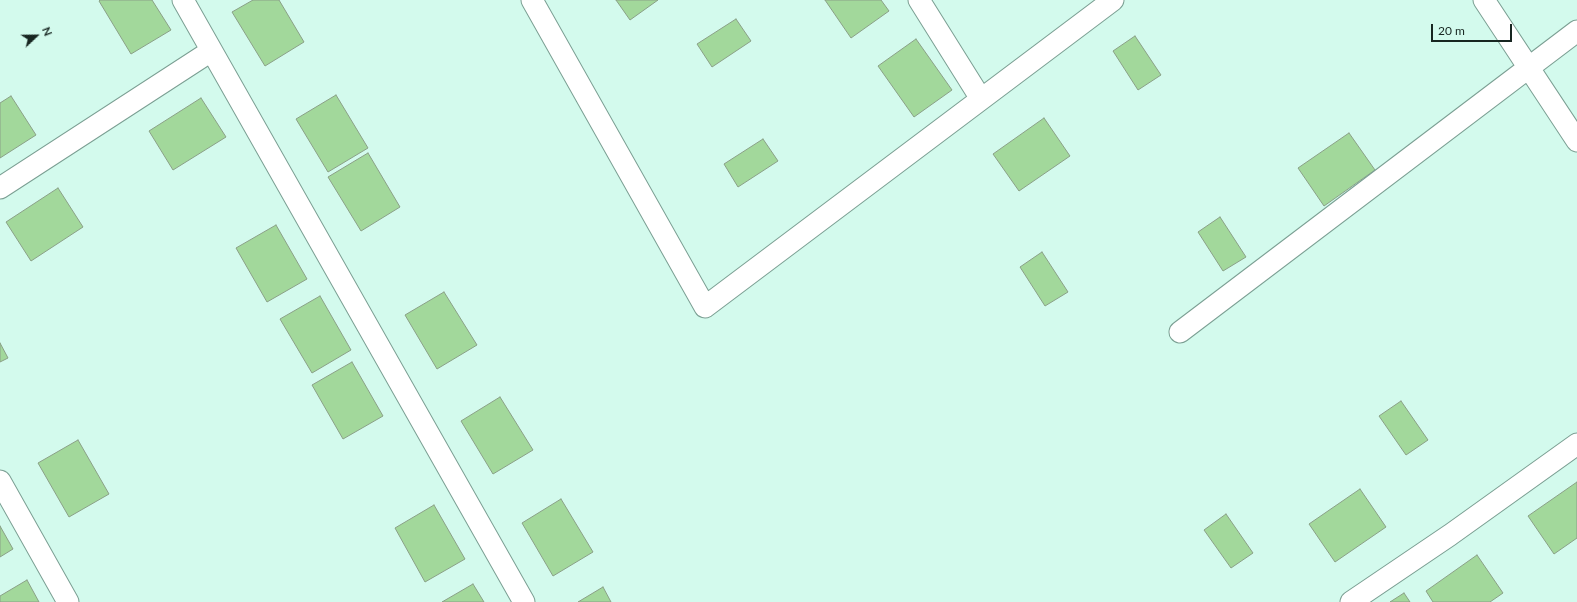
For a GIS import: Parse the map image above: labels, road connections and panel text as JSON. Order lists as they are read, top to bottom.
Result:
{
  "scale_bar": "20 m",
  "north": "right"
}
